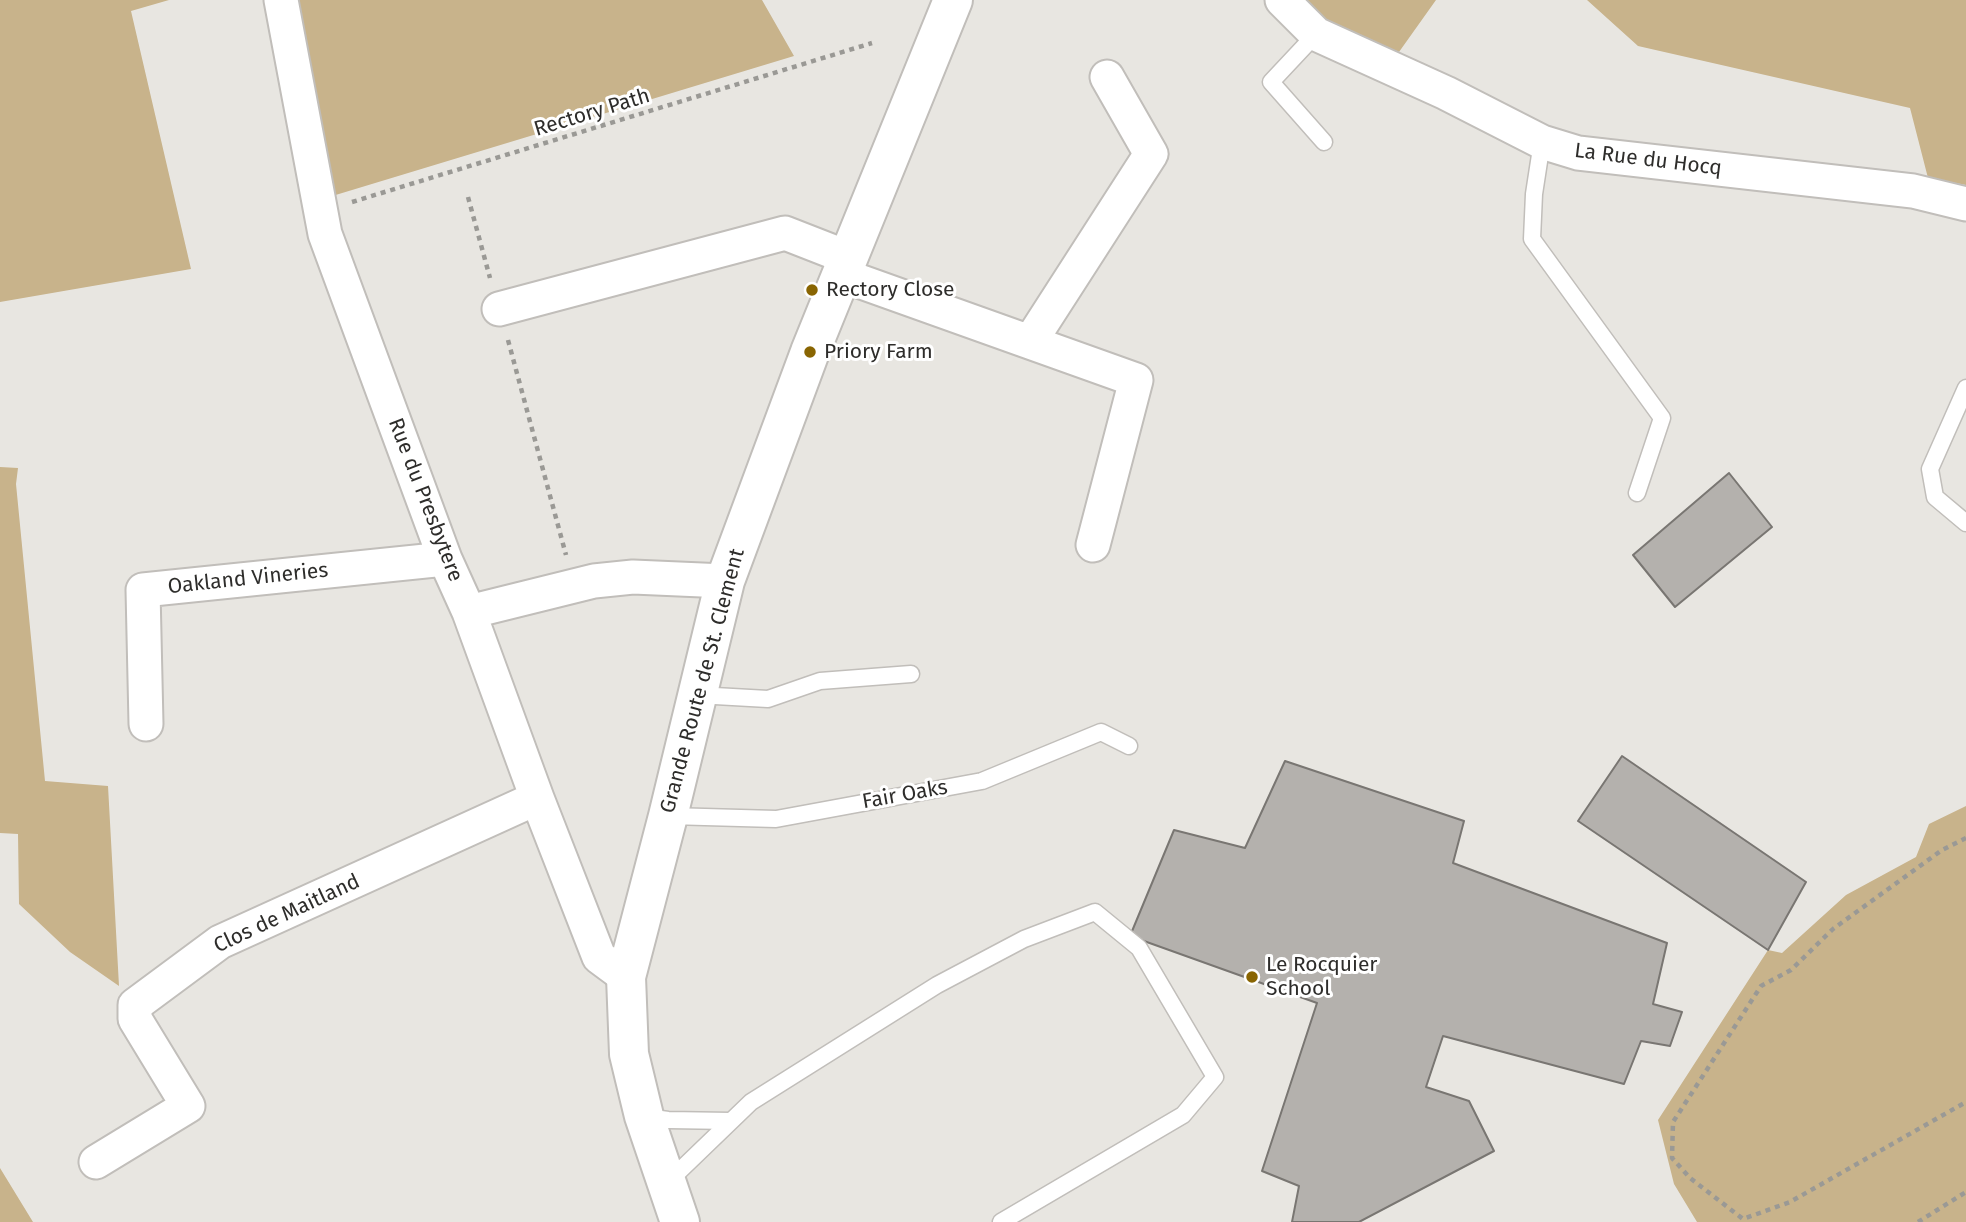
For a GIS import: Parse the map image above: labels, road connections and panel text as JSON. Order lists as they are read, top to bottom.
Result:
{
  "streets": {
    "main road": ["Grande Route de St. Clement"],
    "street": [
      "La Rue du Hocq",
      "Rue du Presbytere",
      "Oakland Vineries",
      "Clos de Maitland"
    ],
    "lane": ["Fair Oaks"],
    "path": ["Rectory Path"]
  },
  "crossings": [
    ["Rectory Path", "Rue du Presbytere"],
    ["Rue du Presbytere", "Oakland Vineries"],
    ["Rue du Presbytere", "Grande Route de St. Clement"],
    ["Rue du Presbytere", "Clos de Maitland"],
    ["Grande Route de St. Clement", "Fair Oaks"]
  ],
  "places": ["Rectory Close", "Priory Farm", "Le Rocquier School"]
}
